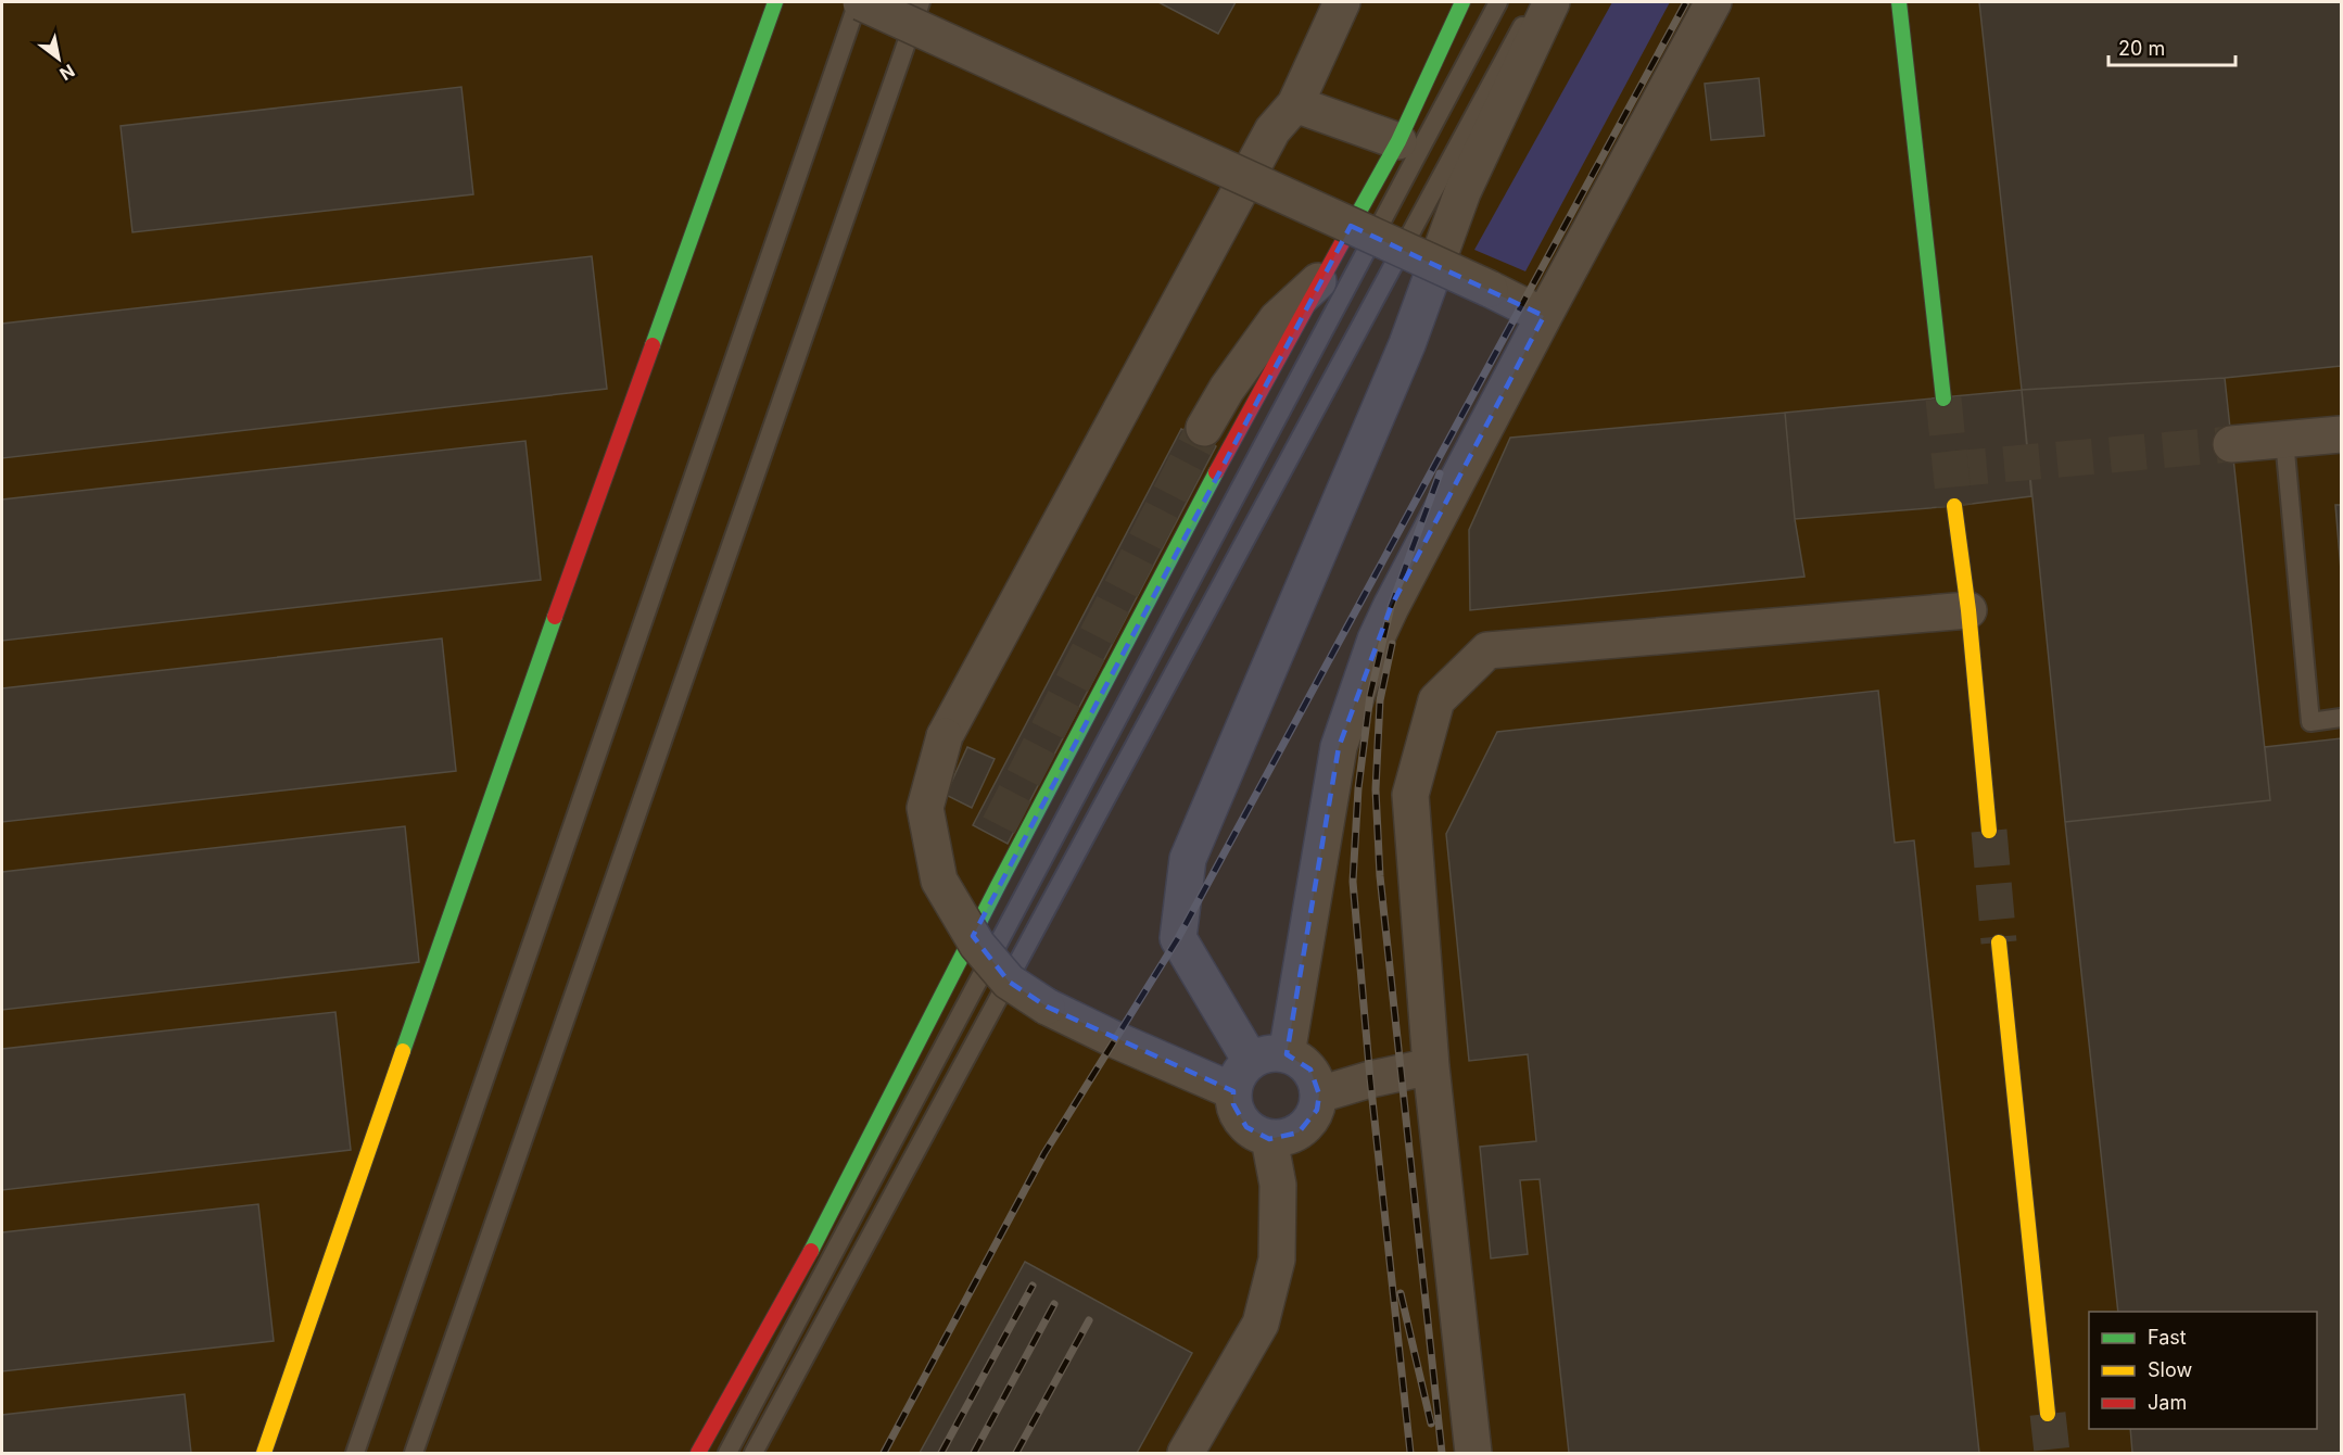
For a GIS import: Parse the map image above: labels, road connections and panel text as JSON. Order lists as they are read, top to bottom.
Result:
{
  "legend": ["Fast", "Slow", "Jam"],
  "scale_bar": "20 m",
  "north": "bottom right"
}
